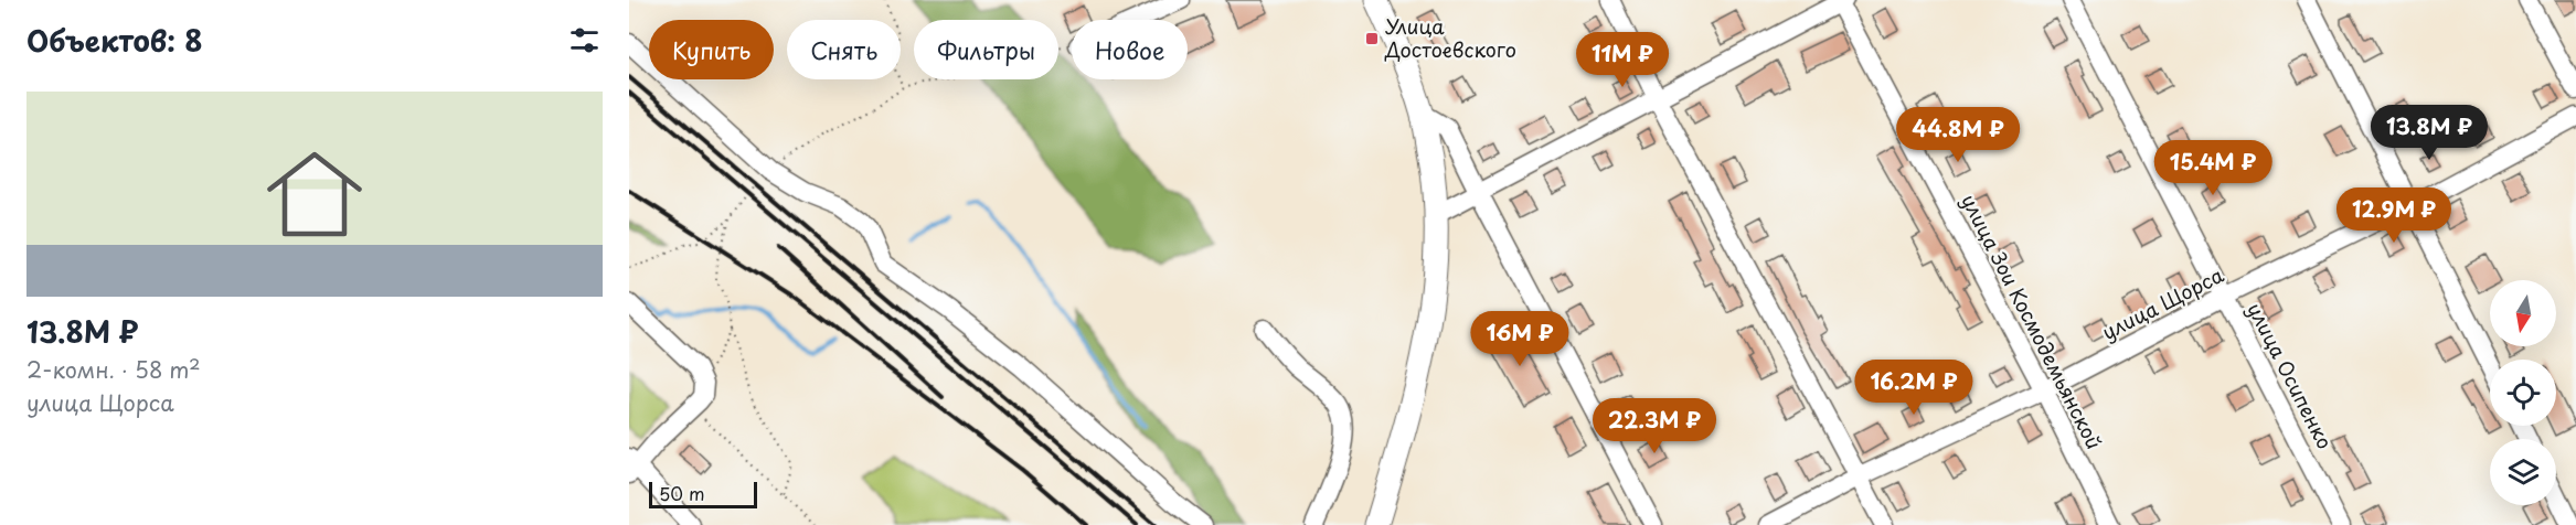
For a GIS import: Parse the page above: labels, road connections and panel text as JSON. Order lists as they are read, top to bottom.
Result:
{
  "streets": {
    "street": ["улица Щорса", "улица Зои Космодемьянской", "улица Осипенко"]
  },
  "crossings": [
    ["улица Щорса", "улица Зои Космодемьянской"],
    ["улица Щорса", "улица Осипенко"]
  ],
  "places": {
    "transit": ["Улица Достоевского"]
  },
  "scale_bar": "50 m",
  "north": "bottom",
  "page": {
    "heading": "Объектов: 8",
    "chip": [
      "Купить",
      "Снять",
      "Фильтры",
      "Новое"
    ],
    "price": [
      "11M ₽",
      "13.8M ₽",
      "44.8M ₽",
      "15.4M ₽",
      "12.9M ₽",
      "16M ₽",
      "16.2M ₽",
      "22.3M ₽"
    ],
    "list": [
      {
        "name": "13.8M ₽",
        "note": "2-комн. · 58 m² · улица Щорса"
      }
    ],
    "scale": "50 m"
  }
}
